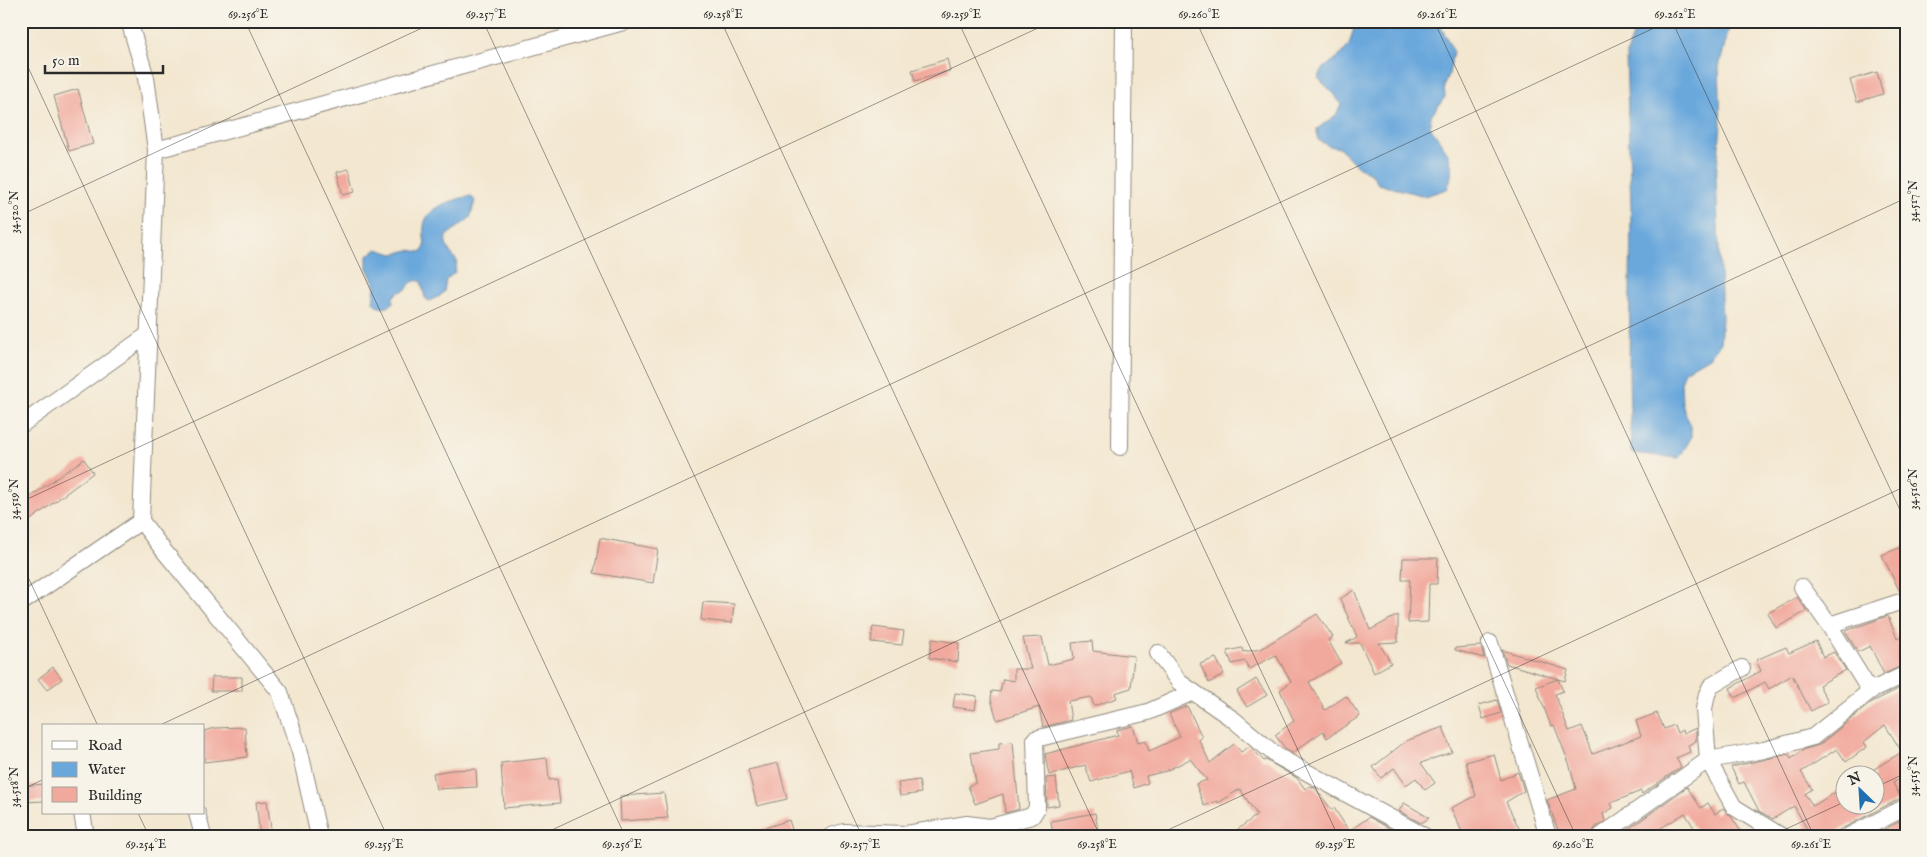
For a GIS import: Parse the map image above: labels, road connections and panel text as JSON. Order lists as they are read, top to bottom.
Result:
{
  "legend": ["Road", "Water", "Building"],
  "scale_bar": "50 m",
  "north": "top left",
  "coordinates": [
    "69.256°E",
    "69.257°E",
    "69.258°E",
    "69.259°E",
    "69.260°E",
    "69.261°E",
    "69.262°E",
    "34.517°N",
    "34.520°N",
    "34.516°N",
    "34.519°N",
    "34.515°N",
    "34.518°N",
    "69.254°E",
    "69.255°E"
  ]
}
